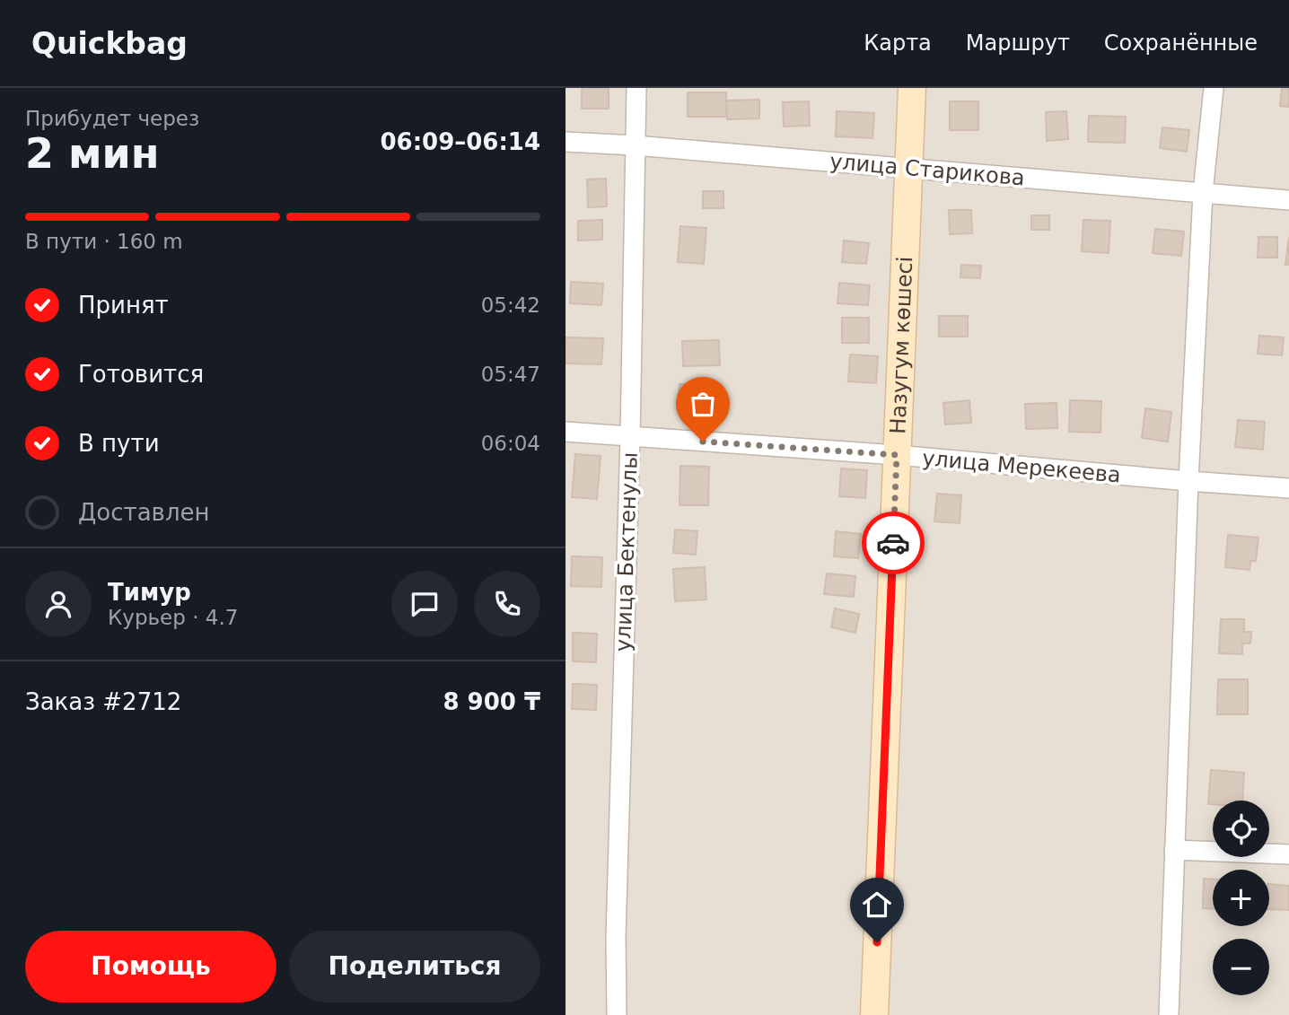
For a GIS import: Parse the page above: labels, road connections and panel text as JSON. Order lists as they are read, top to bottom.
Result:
{
  "streets": {
    "street": [
      "улица Старикова",
      "Назугум көшесі",
      "улица Мерекеева",
      "улица Бектенулы"
    ]
  },
  "crossings": [
    ["улица Старикова", "Назугум көшесі"],
    ["улица Старикова", "улица Бектенулы"],
    ["Назугум көшесі", "улица Мерекеева"],
    ["улица Мерекеева", "улица Бектенулы"]
  ],
  "page": {
    "header": "Quickbag",
    "nav": ["Карта", "Маршрут", "Сохранённые"],
    "heading": ["2 мин", "Прибудет через", "06:09–06:14"],
    "panel": [
      "Тимур",
      "Курьер · 4.7",
      "Заказ #2712",
      "8 900 ₸"
    ],
    "bar": "В пути · 160 m",
    "list": [
      ["Принят", "05:42"],
      ["Готовится", "05:47"],
      ["В пути", "06:04"],
      "Доставлен"
    ],
    "map_buttons": ["+", "−"],
    "buttons": ["Помощь", "Поделиться"]
  }
}
